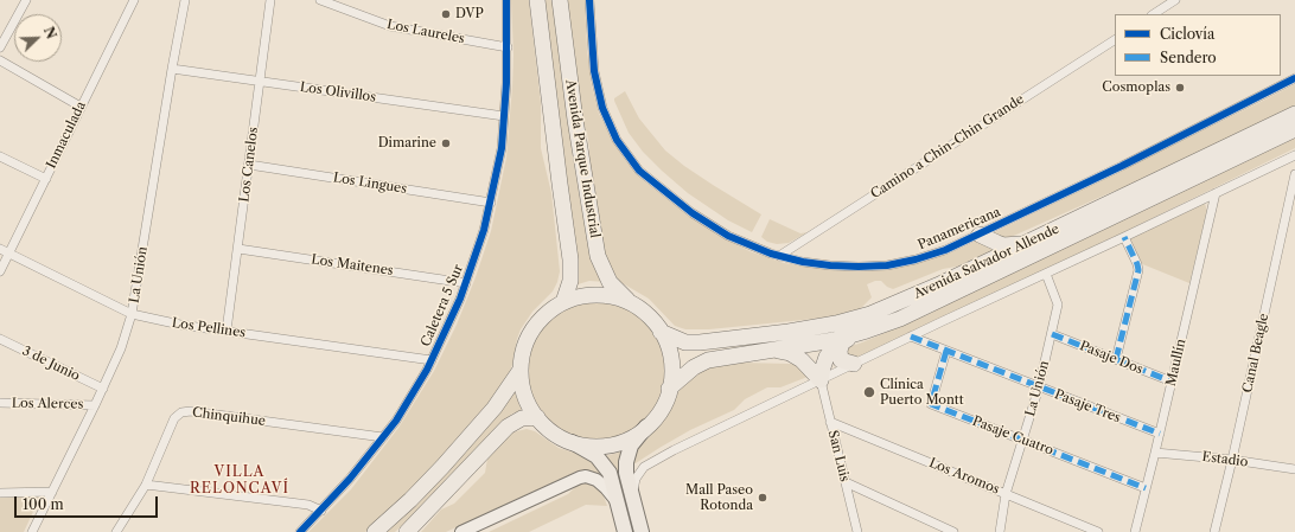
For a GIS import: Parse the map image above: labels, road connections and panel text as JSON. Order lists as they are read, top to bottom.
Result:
{
  "streets": {
    "highway": ["Avenida Parque Industrial", "Avenida Salvador Allende"],
    "street": [
      "Los Laureles",
      "Los Olivillos",
      "Inmaculada",
      "Camino a Chin-Chin Grande",
      "Los Canelos",
      "Los Lingues",
      "Panamericana",
      "Los Maitenes",
      "La Unión",
      "Caletera 5 Sur",
      "Los Pellines",
      "Canal Beagle",
      "Pasaje Dos",
      "Maullín",
      "3 de Junio",
      "Los Alerces",
      "Pasaje Tres",
      "Chinquihue",
      "Pasaje Cuatro",
      "San Luis",
      "Estadio",
      "Los Aromos"
    ]
  },
  "crossings": [
    ["Los Laureles", "Caletera 5 Sur"],
    ["Los Olivillos", "Los Canelos"],
    ["Los Olivillos", "La Unión"],
    ["Los Olivillos", "Caletera 5 Sur"],
    ["Inmaculada", "Los Pellines"],
    ["Camino a Chin-Chin Grande", "Panamericana"],
    ["Avenida Parque Industrial", "Avenida Salvador Allende"],
    ["Los Canelos", "Los Lingues"],
    ["Los Canelos", "Los Maitenes"],
    ["Los Canelos", "Los Pellines"],
    ["Los Lingues", "Caletera 5 Sur"],
    ["Los Maitenes", "Caletera 5 Sur"],
    ["La Unión", "Los Pellines"],
    ["La Unión", "Pasaje Dos"],
    ["La Unión", "3 de Junio"],
    ["La Unión", "Los Alerces"],
    ["La Unión", "Pasaje Tres"],
    ["La Unión", "Pasaje Cuatro"],
    ["La Unión", "Los Aromos"],
    ["Caletera 5 Sur", "Los Pellines"],
    ["Caletera 5 Sur", "Chinquihue"],
    ["Canal Beagle", "Estadio"],
    ["Pasaje Dos", "Maullín"],
    ["Maullín", "Pasaje Tres"],
    ["Maullín", "Pasaje Cuatro"],
    ["Maullín", "Estadio"],
    ["Pasaje Tres", "Pasaje Cuatro"],
    ["San Luis", "Los Aromos"]
  ],
  "districts": ["VILLA RELONCAVÍ"],
  "places": [
    "DVP",
    "Cosmoplas",
    "Dimarine",
    "Clínica Puerto Montt",
    "Mall Paseo Rotonda"
  ],
  "legend": ["Ciclovía", "Sendero"],
  "scale_bar": "100 m",
  "north": "top right"
}
